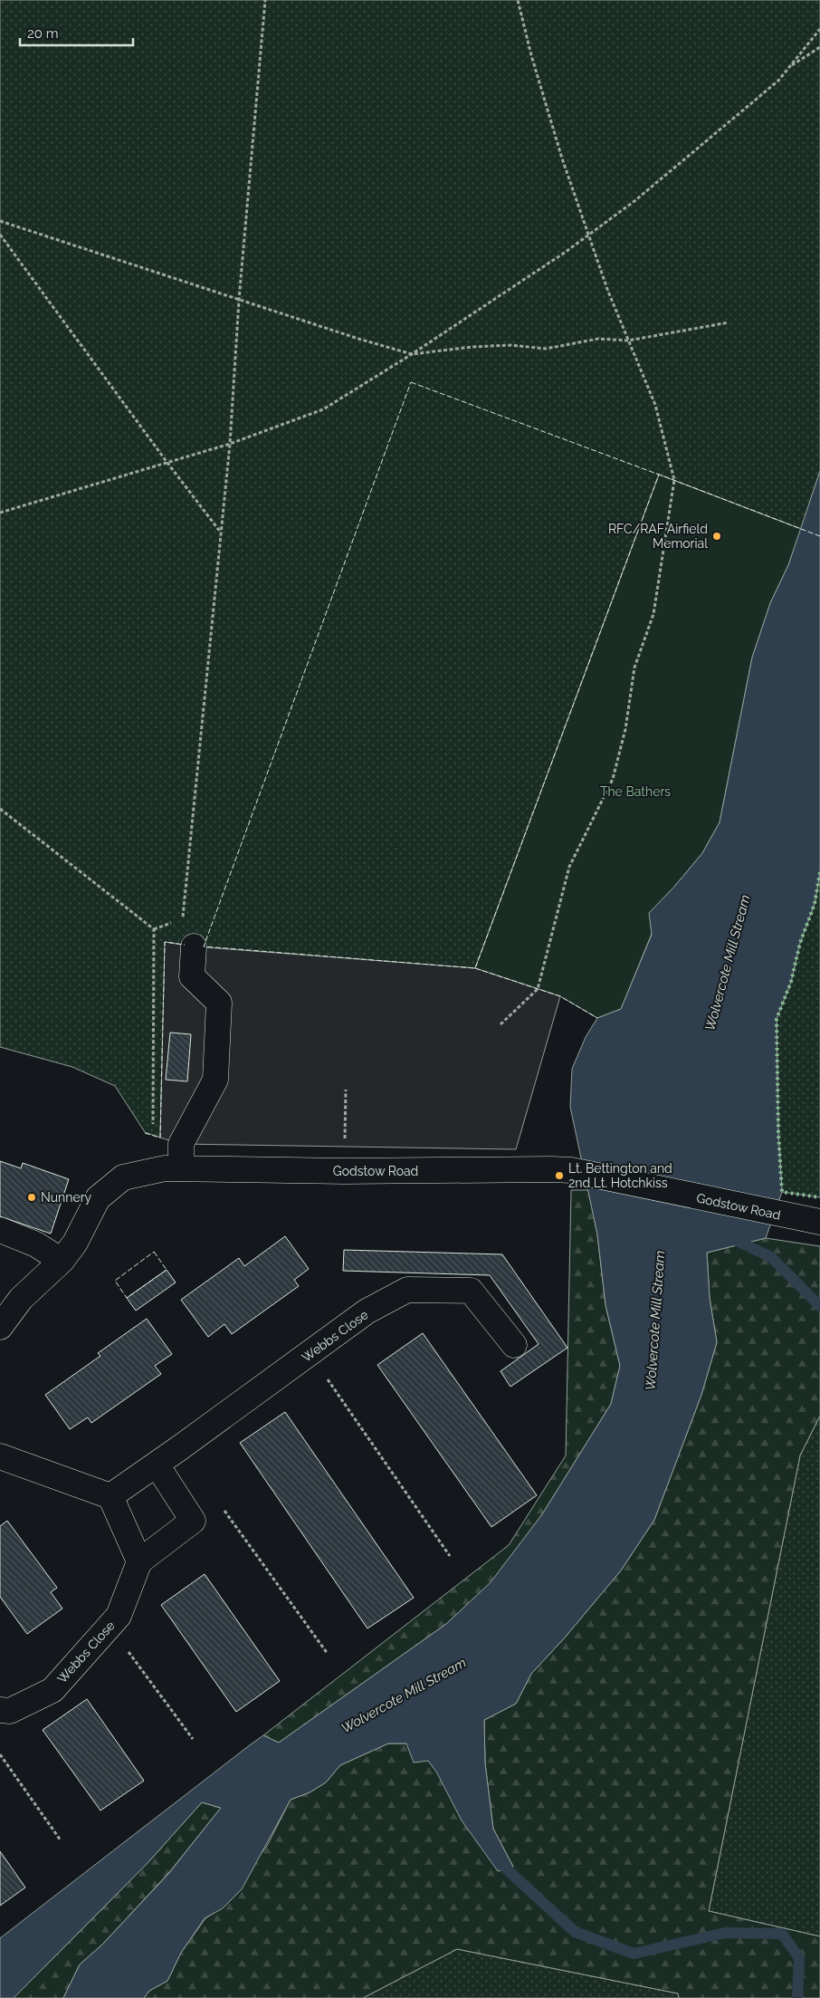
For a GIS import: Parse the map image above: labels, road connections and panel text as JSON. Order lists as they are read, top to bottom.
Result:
{
  "streets": {
    "street": ["Godstow Road", "Webbs Close"]
  },
  "water": ["Wolvercote Mill Stream"],
  "parks": ["The Bathers"],
  "places": ["RFC/RAF Airfield Memorial", "Lt. Bettington and 2nd Lt. Hotchkiss", "Nunnery"],
  "scale_bar": "20 m"
}
